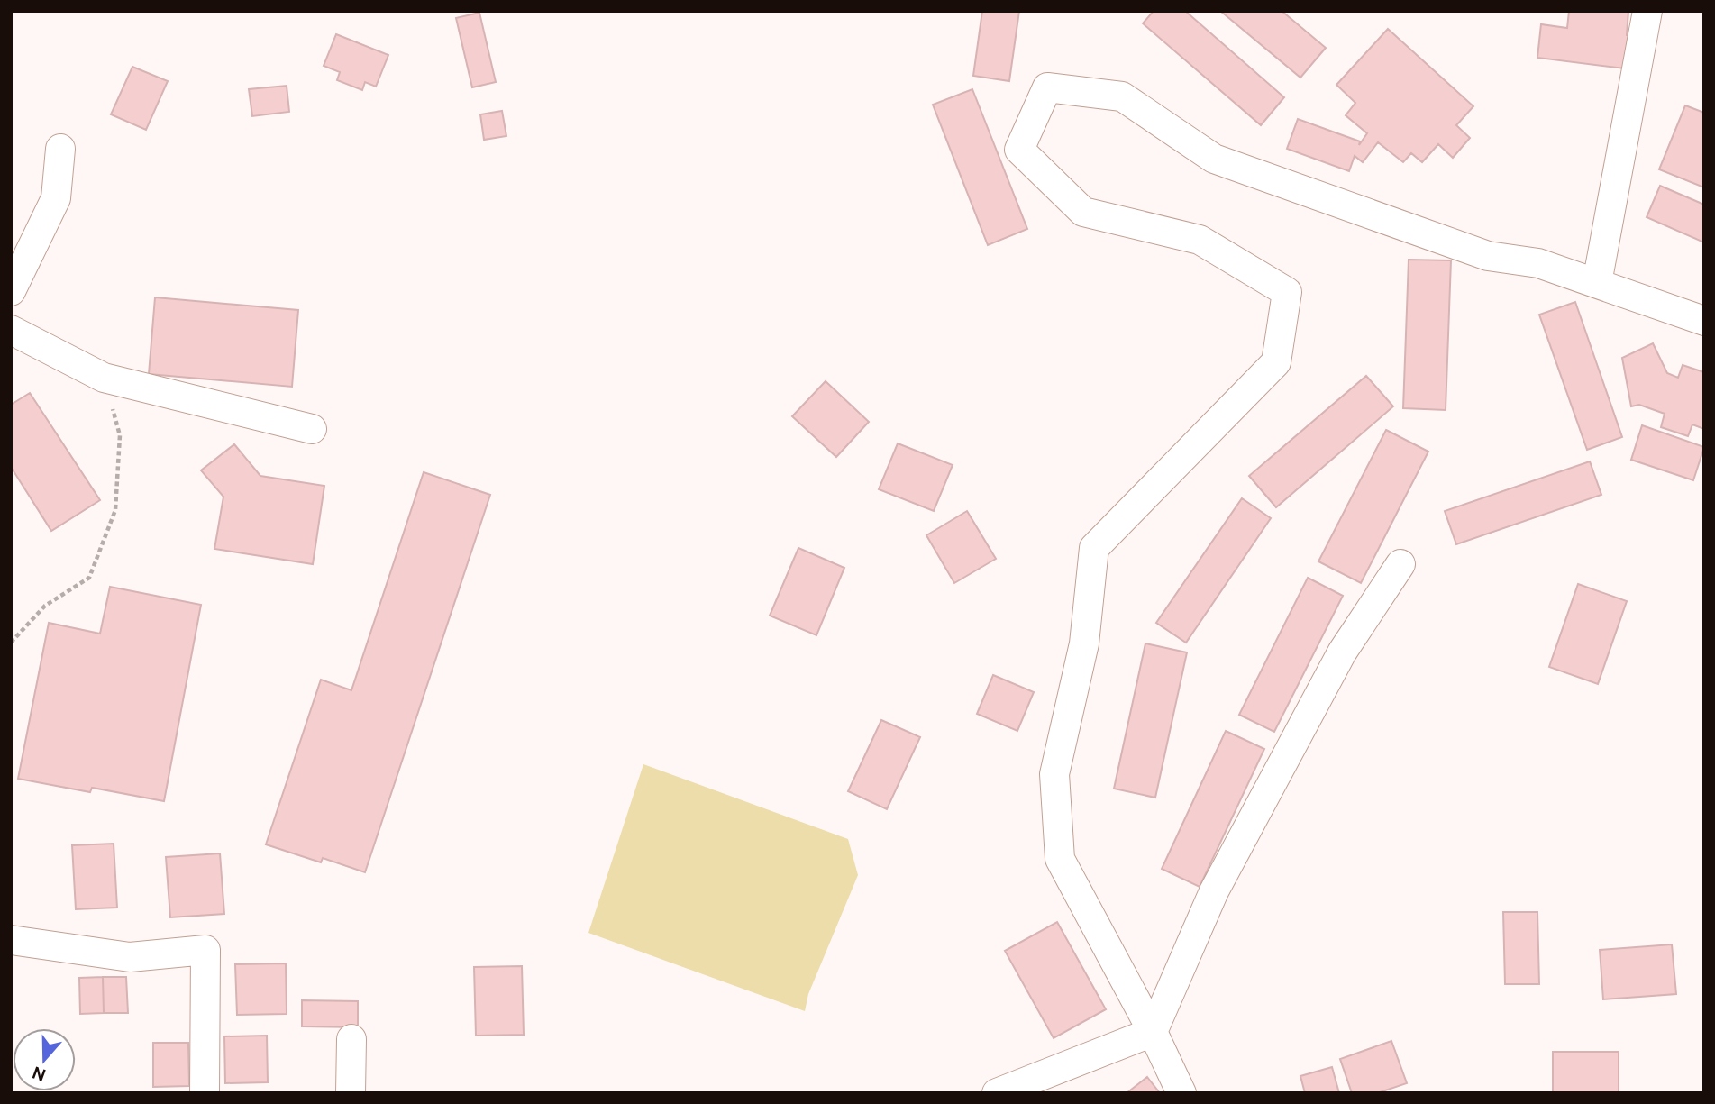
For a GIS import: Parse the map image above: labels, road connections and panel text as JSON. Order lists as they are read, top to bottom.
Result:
{
  "north": "bottom"
}
